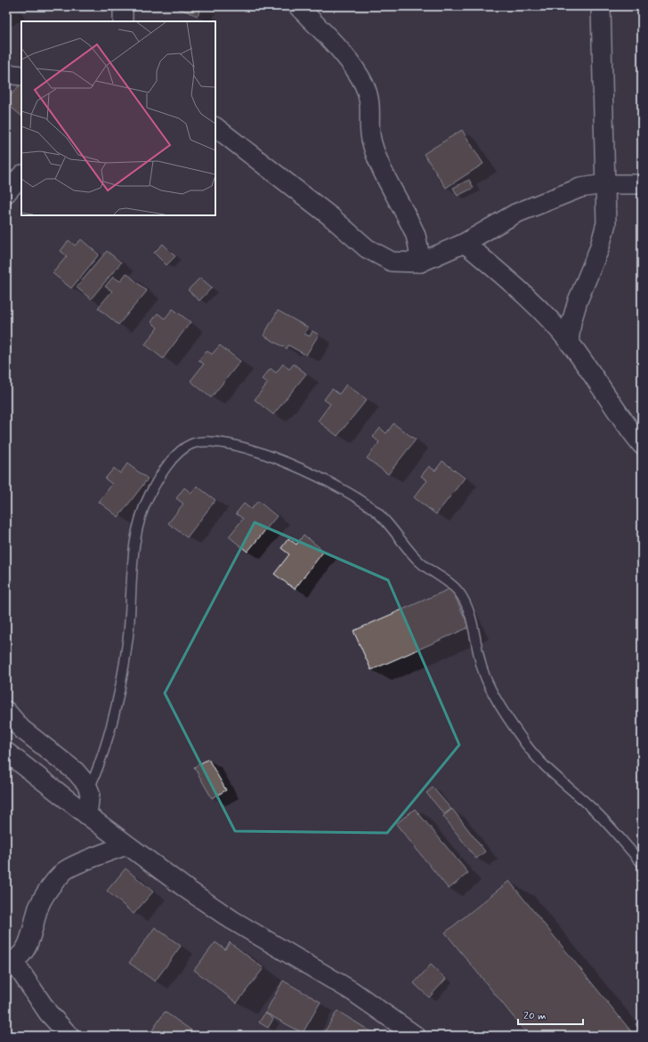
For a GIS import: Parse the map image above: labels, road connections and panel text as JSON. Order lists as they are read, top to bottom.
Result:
{
  "scale_bar": "20 m"
}
